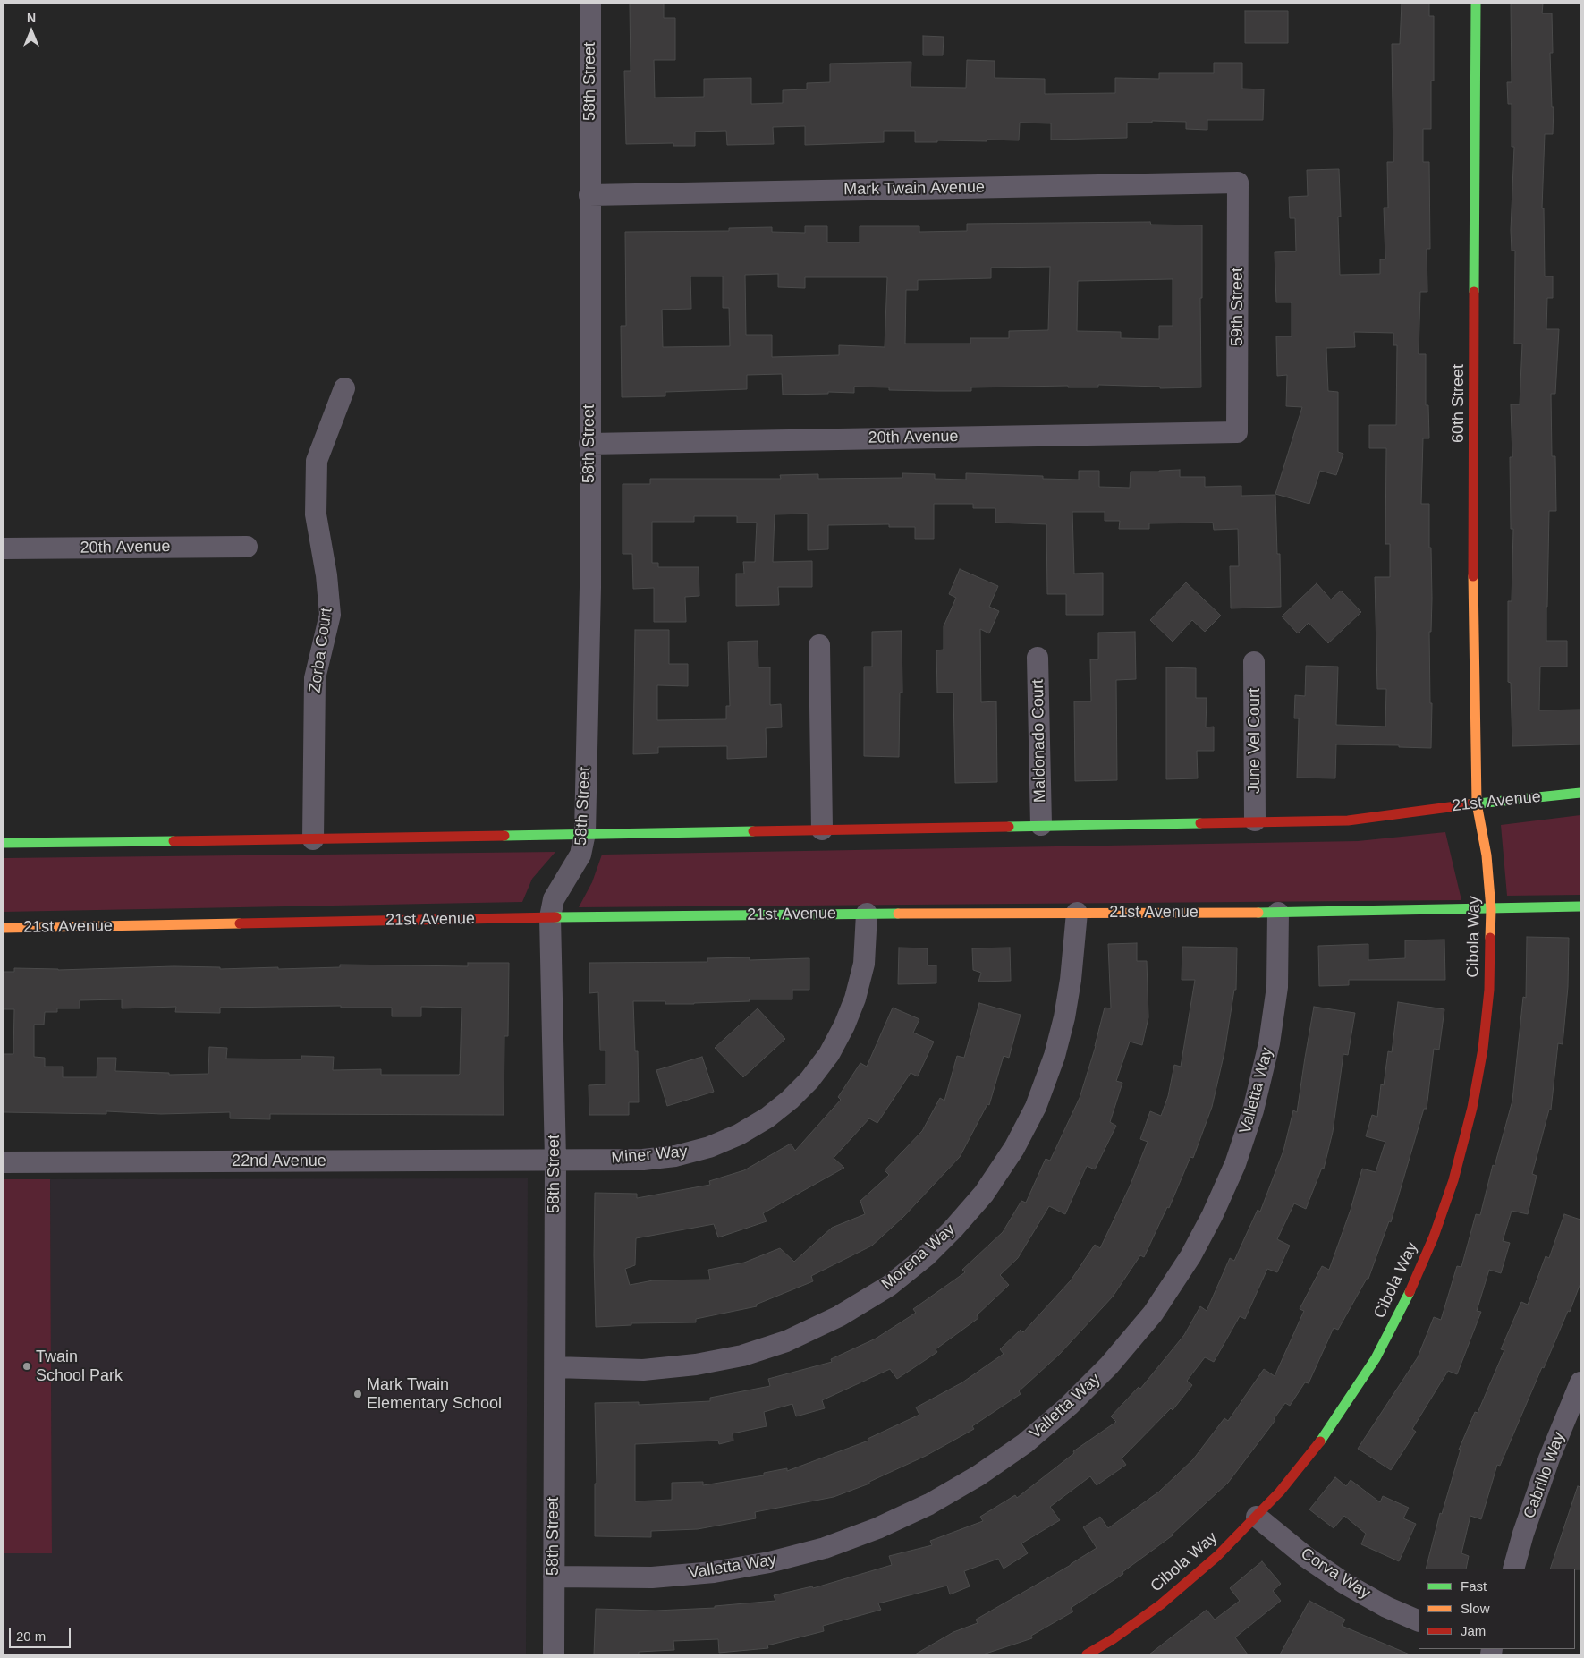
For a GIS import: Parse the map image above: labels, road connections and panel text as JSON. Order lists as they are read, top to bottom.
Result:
{
  "streets": {
    "street": [
      "58th Street",
      "Mark Twain Avenue",
      "59th Street",
      "60th Street",
      "20th Avenue",
      "Zorba Court",
      "Maldonado Court",
      "June Vel Court",
      "21st Avenue",
      "Cibola Way",
      "Valletta Way",
      "Miner Way",
      "22nd Avenue",
      "Morena Way",
      "Cabrillo Way",
      "Corva Way"
    ]
  },
  "crossings": [
    ["58th Street", "Mark Twain Avenue"],
    ["58th Street", "20th Avenue"],
    ["58th Street", "21st Avenue"],
    ["58th Street", "Valletta Way"],
    ["58th Street", "Miner Way"],
    ["58th Street", "22nd Avenue"],
    ["58th Street", "Morena Way"],
    ["Mark Twain Avenue", "59th Street"],
    ["59th Street", "20th Avenue"],
    ["60th Street", "21st Avenue"],
    ["60th Street", "Cibola Way"],
    ["Zorba Court", "21st Avenue"],
    ["Maldonado Court", "21st Avenue"],
    ["June Vel Court", "21st Avenue"],
    ["21st Avenue", "Cibola Way"],
    ["21st Avenue", "Valletta Way"],
    ["21st Avenue", "Miner Way"],
    ["21st Avenue", "Morena Way"],
    ["Cibola Way", "Corva Way"],
    ["Miner Way", "22nd Avenue"]
  ],
  "places": ["Twain School Park", "Mark Twain Elementary School"],
  "legend": ["Fast", "Slow", "Jam"],
  "scale_bar": "20 m",
  "north": "top"
}
